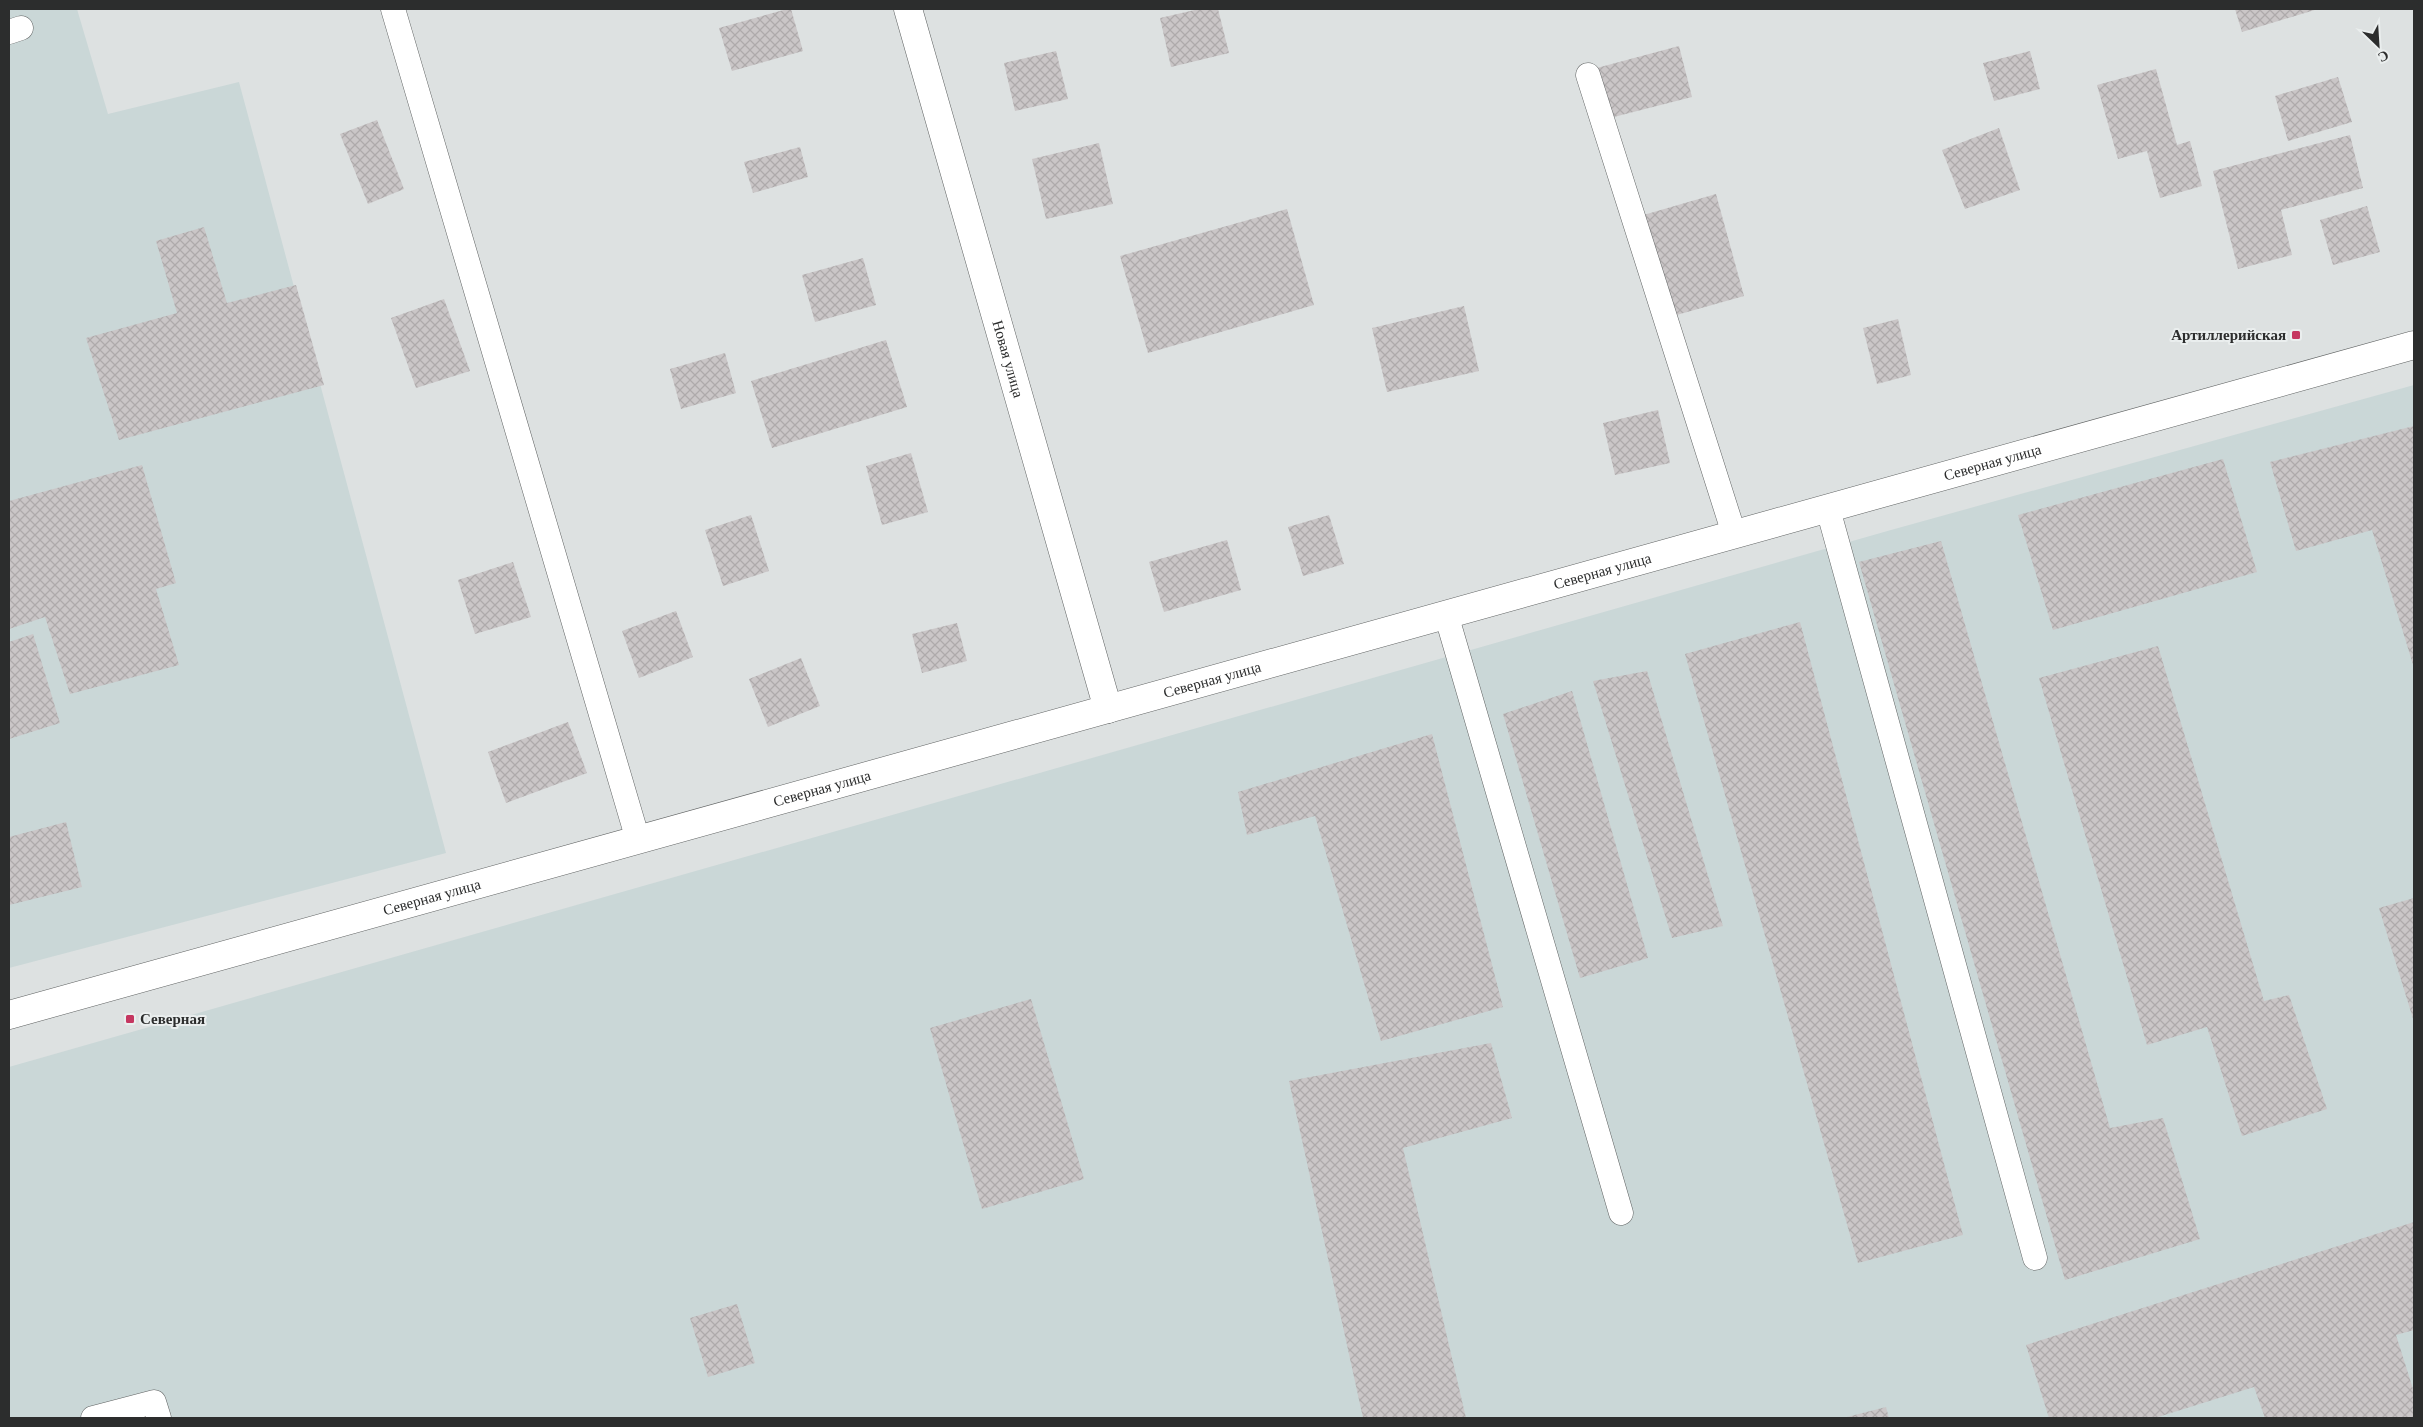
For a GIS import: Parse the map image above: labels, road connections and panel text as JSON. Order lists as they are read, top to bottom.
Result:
{
  "streets": {
    "street": ["Новая улица", "Северная улица"]
  },
  "crossings": [
    ["Новая улица", "Северная улица"]
  ],
  "places": {
    "transit": ["Артиллерийская", "Северная"]
  },
  "north": "bottom right"
}
